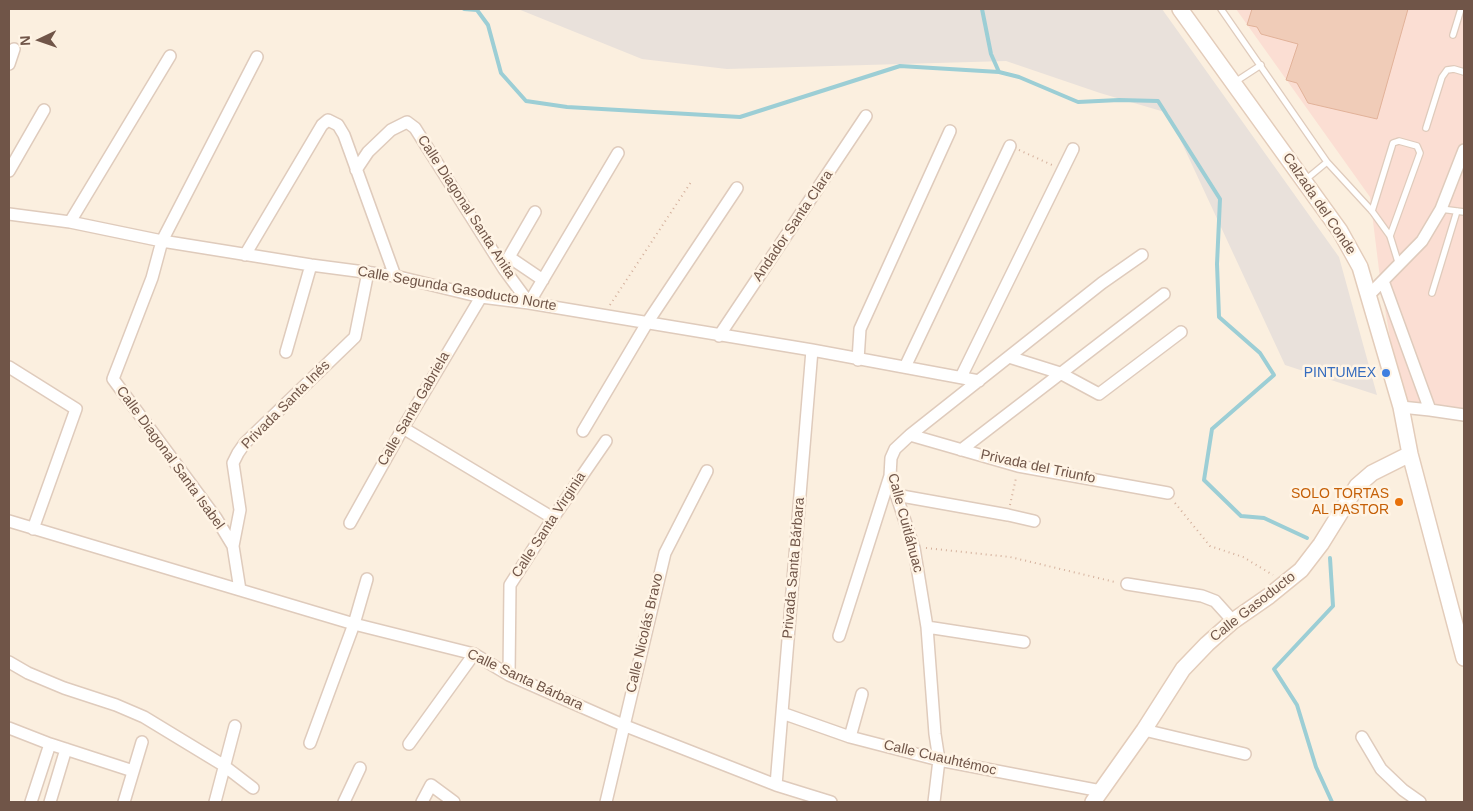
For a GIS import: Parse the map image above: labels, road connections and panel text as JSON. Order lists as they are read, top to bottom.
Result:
{
  "streets": {
    "street": [
      "Calzada del Conde",
      "Calle Diagonal Santa Anita",
      "Andador Santa Clara",
      "Calle Segunda Gasoducto Norte",
      "Privada Santa Inés",
      "Calle Santa Gabriela",
      "Calle Diagonal Santa Isabel",
      "Privada del Triunfo",
      "Calle Cuitláhuac",
      "Calle Santa Virginia",
      "Privada Santa Bárbara",
      "Calle Gasoducto",
      "Calle Nicolás Bravo",
      "Calle Santa Bárbara",
      "Calle Cuauhtémoc"
    ]
  },
  "crossings": [
    ["Calzada del Conde", "Calle Gasoducto"],
    ["Calle Diagonal Santa Anita", "Calle Segunda Gasoducto Norte"],
    ["Andador Santa Clara", "Calle Segunda Gasoducto Norte"],
    ["Calle Segunda Gasoducto Norte", "Privada Santa Inés"],
    ["Calle Segunda Gasoducto Norte", "Calle Santa Gabriela"],
    ["Calle Segunda Gasoducto Norte", "Calle Diagonal Santa Isabel"],
    ["Calle Segunda Gasoducto Norte", "Calle Cuitláhuac"],
    ["Calle Segunda Gasoducto Norte", "Privada Santa Bárbara"],
    ["Privada Santa Inés", "Calle Diagonal Santa Isabel"],
    ["Calle Diagonal Santa Isabel", "Calle Santa Bárbara"],
    ["Privada del Triunfo", "Calle Cuitláhuac"],
    ["Calle Cuitláhuac", "Calle Cuauhtémoc"],
    ["Calle Santa Virginia", "Calle Santa Bárbara"],
    ["Privada Santa Bárbara", "Calle Santa Bárbara"],
    ["Privada Santa Bárbara", "Calle Cuauhtémoc"],
    ["Calle Gasoducto", "Calle Cuauhtémoc"],
    ["Calle Nicolás Bravo", "Calle Santa Bárbara"]
  ],
  "places": ["PINTUMEX", "SOLO TORTAS AL PASTOR"],
  "north": "left"
}
